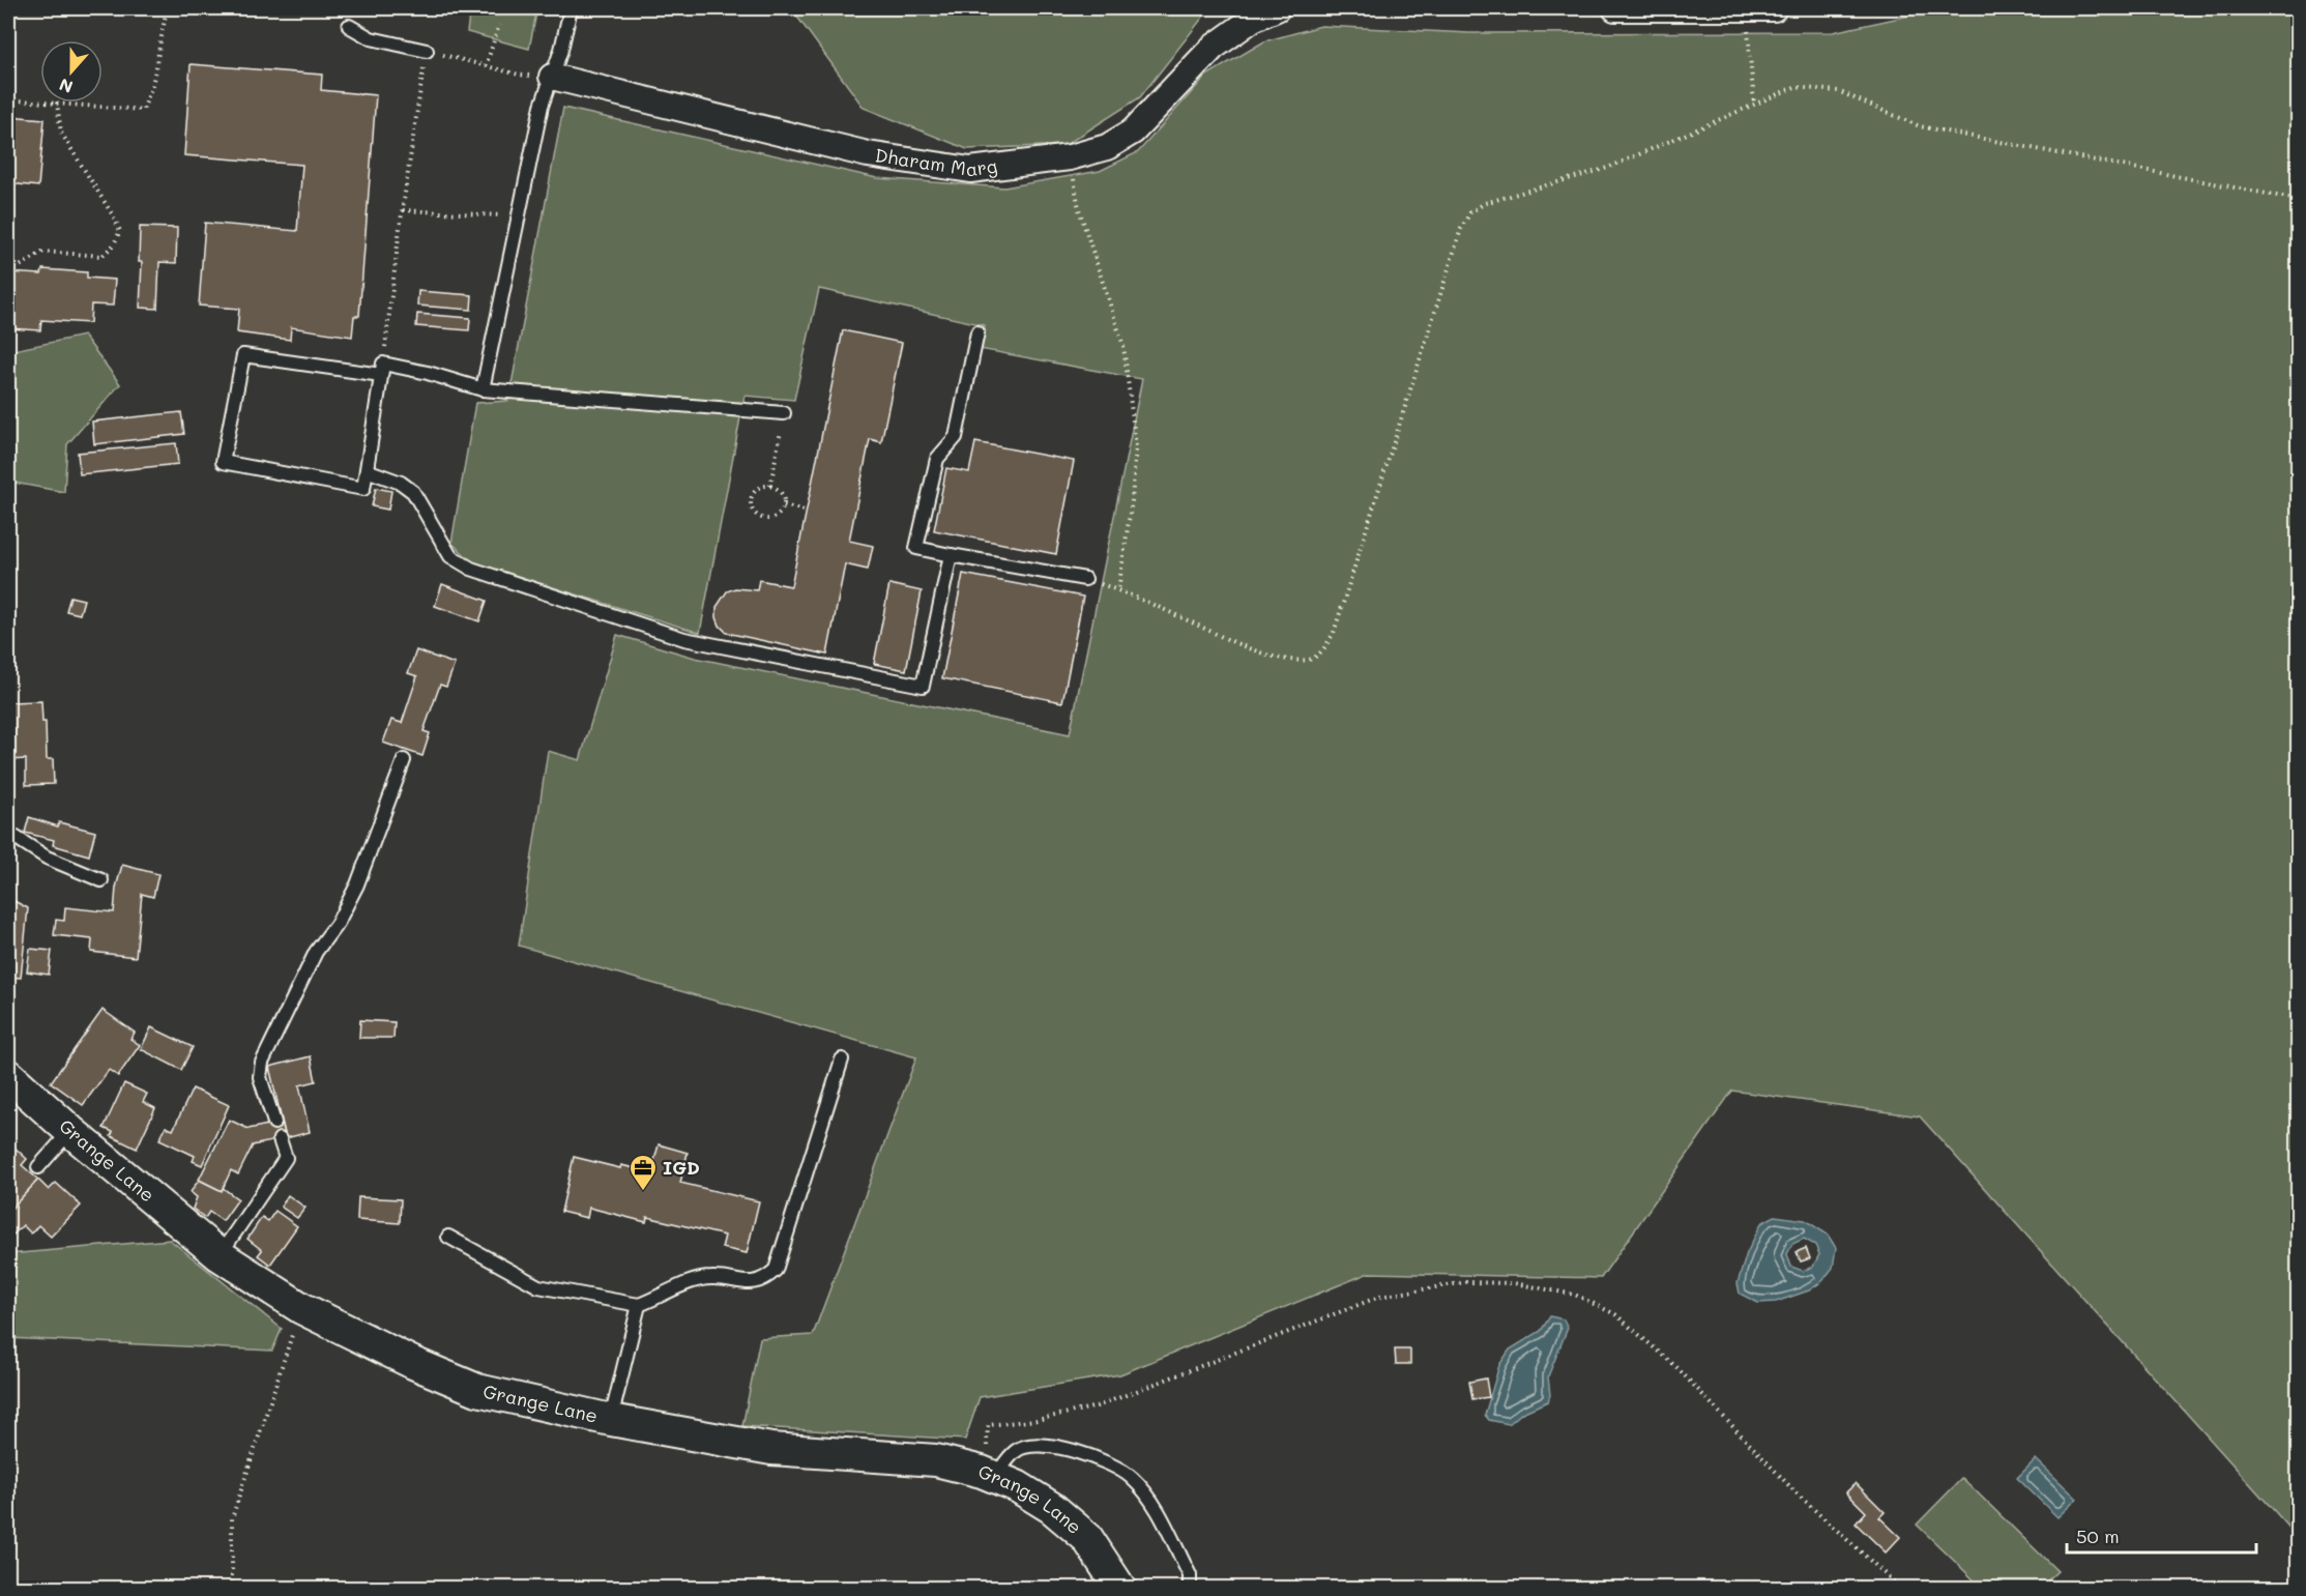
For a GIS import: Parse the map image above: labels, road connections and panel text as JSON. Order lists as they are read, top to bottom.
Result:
{
  "streets": {
    "street": ["Dharam Marg", "Grange Lane"]
  },
  "places": {
    "office": ["IGD"]
  },
  "scale_bar": "50 m",
  "north": "bottom"
}
